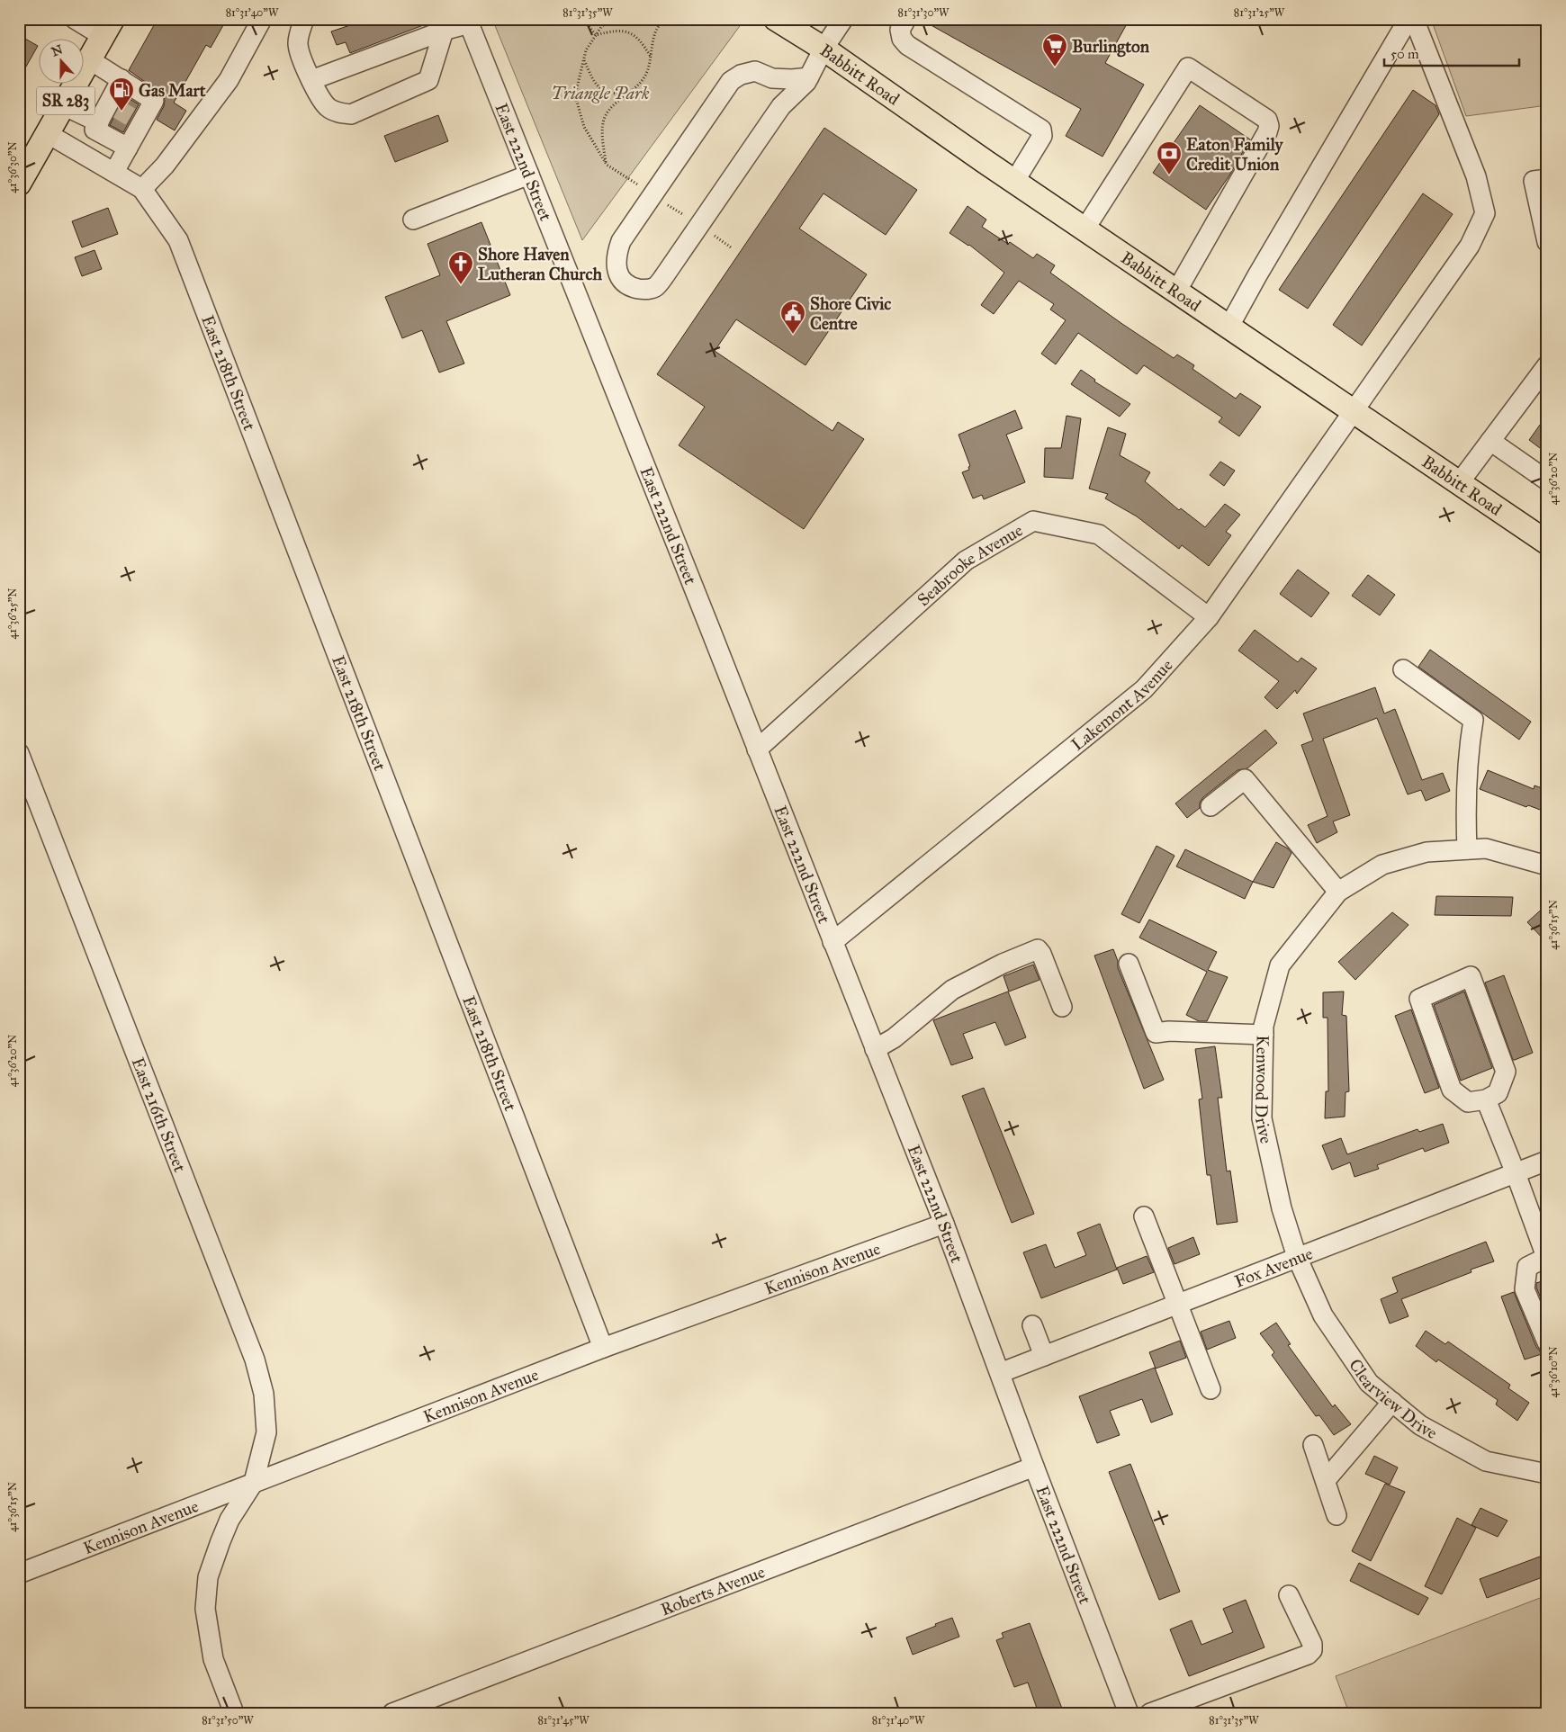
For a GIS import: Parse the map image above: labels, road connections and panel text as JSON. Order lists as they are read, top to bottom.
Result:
{
  "streets": {
    "main road": ["Babbitt Road", "SR 283"],
    "street": [
      "East 222nd Street",
      "East 218th Street",
      "Seabrooke Avenue",
      "Lakemont Avenue",
      "Kenwood Drive",
      "East 216th Street",
      "Fox Avenue",
      "Kennison Avenue",
      "Clearview Drive",
      "Roberts Avenue"
    ]
  },
  "crossings": [
    ["Babbitt Road", "Lakemont Avenue"],
    ["SR 283", "East 218th Street"],
    ["East 222nd Street", "Seabrooke Avenue"],
    ["East 222nd Street", "Lakemont Avenue"],
    ["East 222nd Street", "Fox Avenue"],
    ["East 222nd Street", "Kennison Avenue"],
    ["East 222nd Street", "Roberts Avenue"],
    ["East 218th Street", "Kennison Avenue"],
    ["Seabrooke Avenue", "Lakemont Avenue"],
    ["Kenwood Drive", "Fox Avenue"],
    ["Kenwood Drive", "Clearview Drive"],
    ["East 216th Street", "Kennison Avenue"],
    ["Fox Avenue", "Clearview Drive"]
  ],
  "parks": ["Triangle Park"],
  "places": {
    "supermarket": ["Burlington"],
    "fuel station": ["Gas Mart"],
    "bank": ["Eaton Family Credit Union"],
    "church": ["Shore Haven Lutheran Church"],
    "public building": ["Shore Civic Centre"]
  },
  "scale_bar": "50 m",
  "north": "top",
  "coordinates": [
    "81°31'40\"W",
    "81°31'35\"W",
    "81°31'30\"W",
    "81°31'25\"W",
    "41°36'30\"N",
    "41°36'20\"N",
    "41°36'25\"N",
    "41°36'15\"N",
    "41°36'10\"N",
    "81°31'50\"W",
    "81°31'45\"W"
  ]
}
